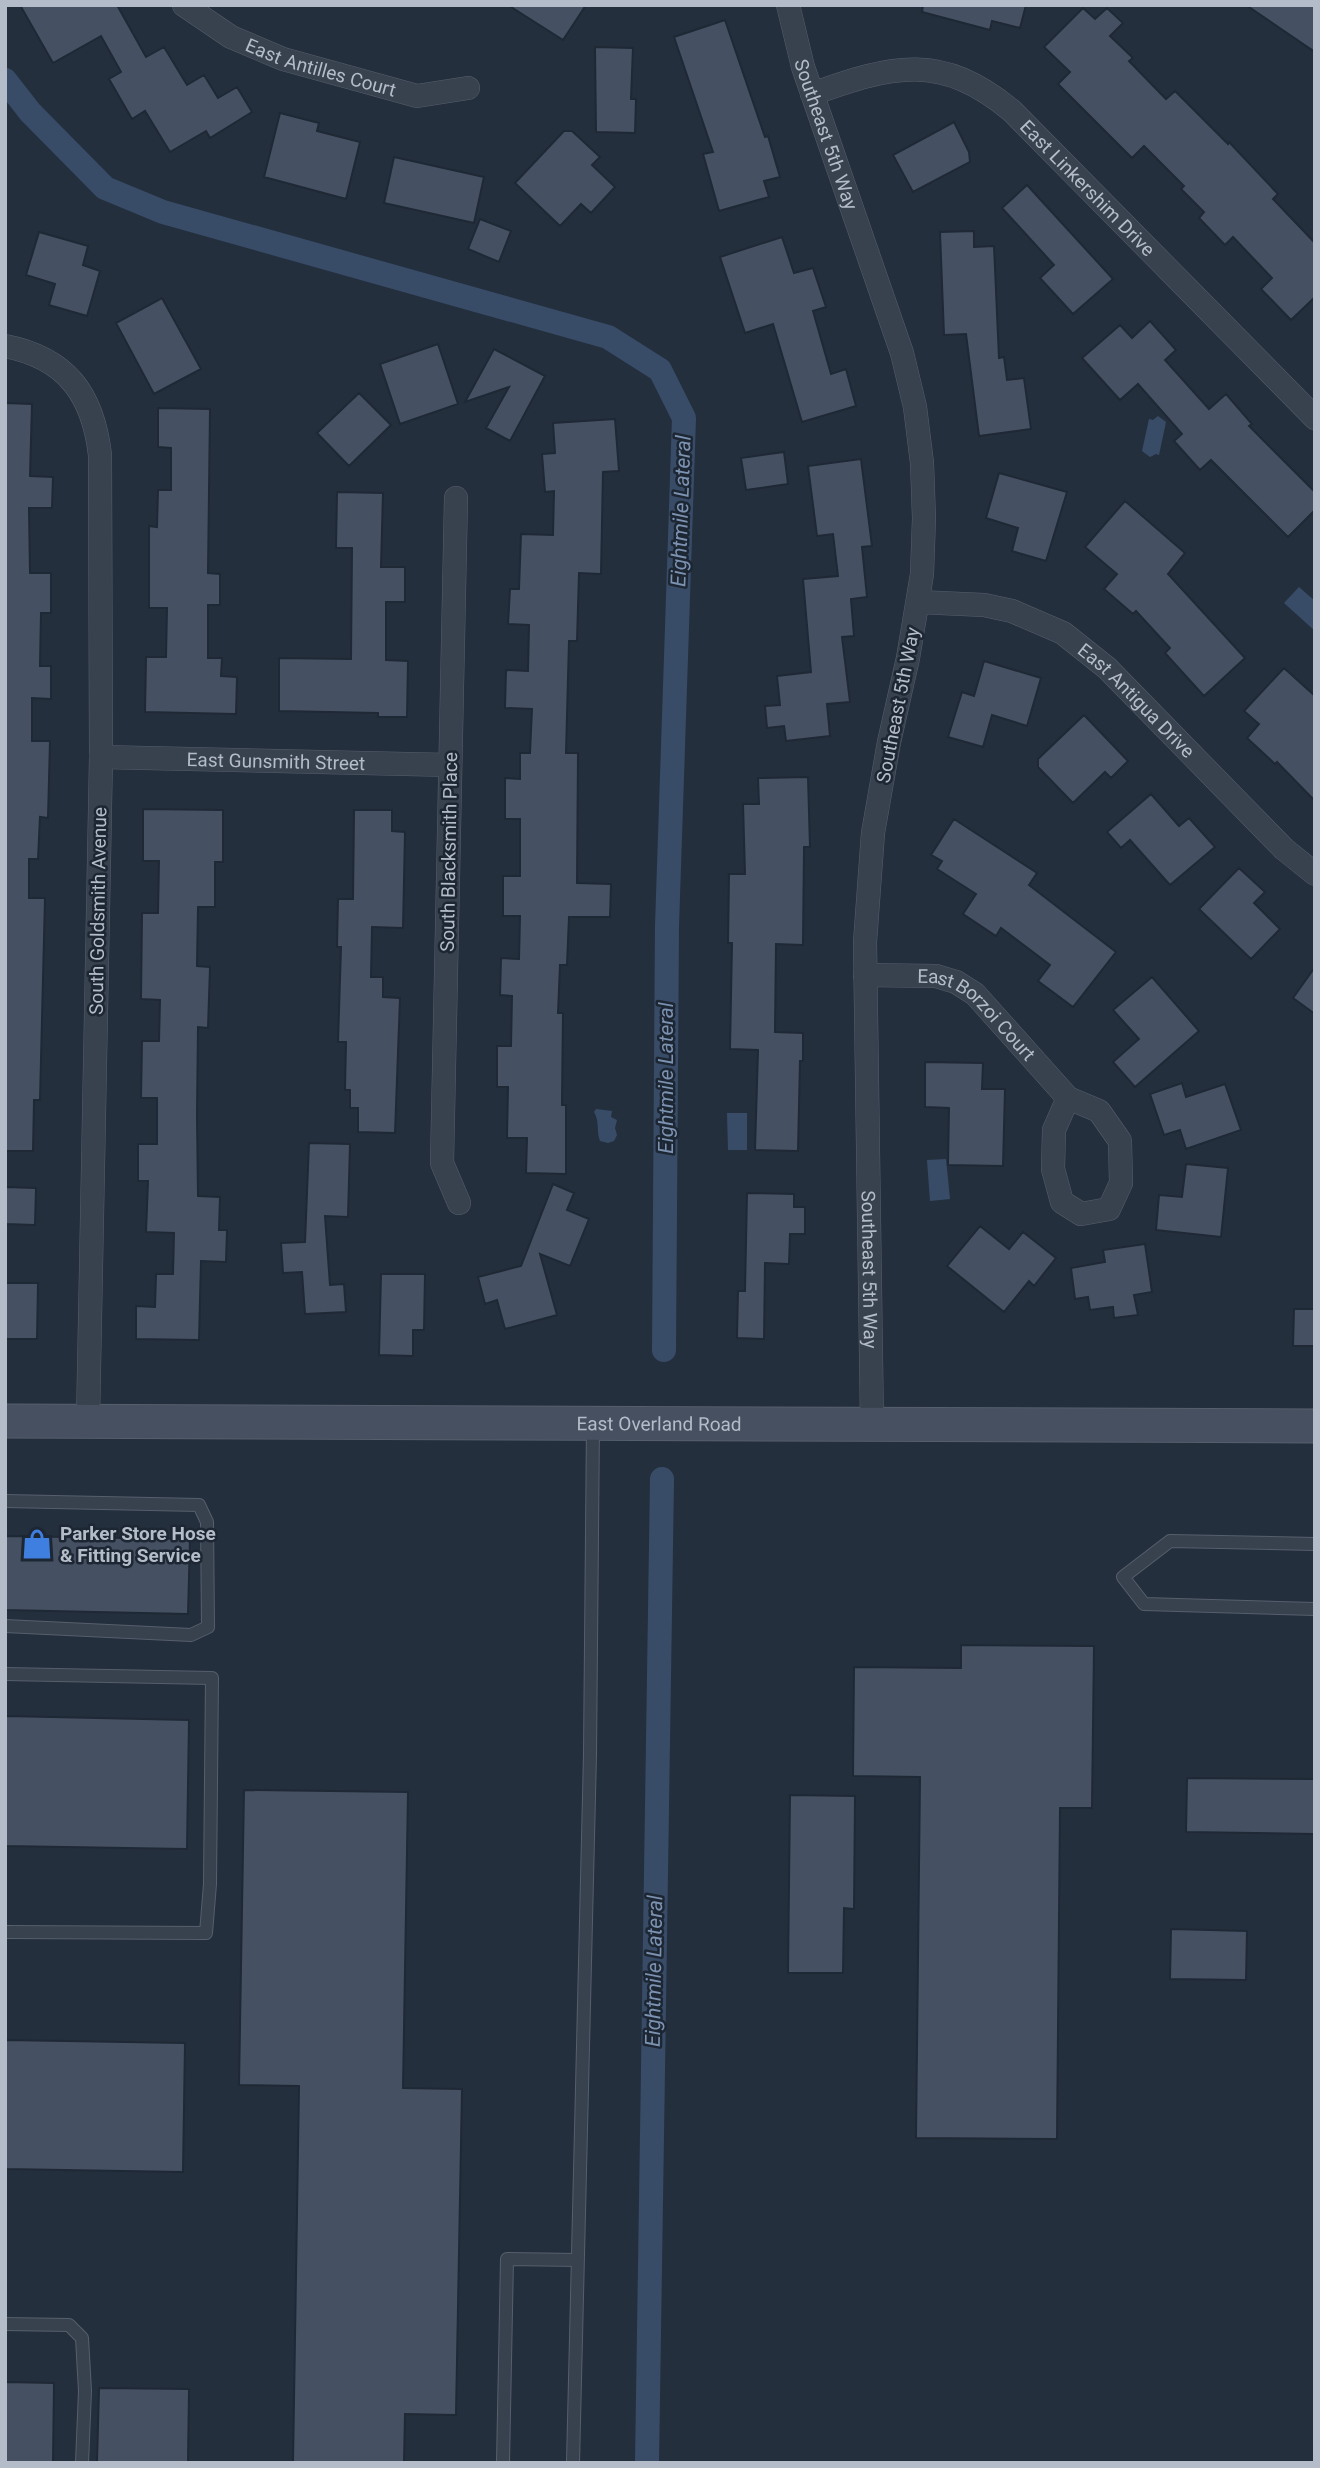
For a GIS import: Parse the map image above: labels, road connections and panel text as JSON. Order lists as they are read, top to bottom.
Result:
{
  "streets": {
    "main road": ["East Overland Road"],
    "street": [
      "East Antilles Court",
      "Southeast 5th Way",
      "East Linkershim Drive",
      "East Antigua Drive",
      "East Gunsmith Street",
      "South Blacksmith Place",
      "South Goldsmith Avenue",
      "East Borzoi Court"
    ]
  },
  "crossings": [
    ["Southeast 5th Way", "East Linkershim Drive"],
    ["Southeast 5th Way", "East Antigua Drive"],
    ["Southeast 5th Way", "East Borzoi Court"],
    ["Southeast 5th Way", "East Overland Road"],
    ["East Gunsmith Street", "South Blacksmith Place"],
    ["East Gunsmith Street", "South Goldsmith Avenue"],
    ["South Goldsmith Avenue", "East Overland Road"]
  ],
  "water": ["Eightmile Lateral"],
  "places": {
    "shop": ["Parker Store Hose & Fitting Service"]
  }
}
